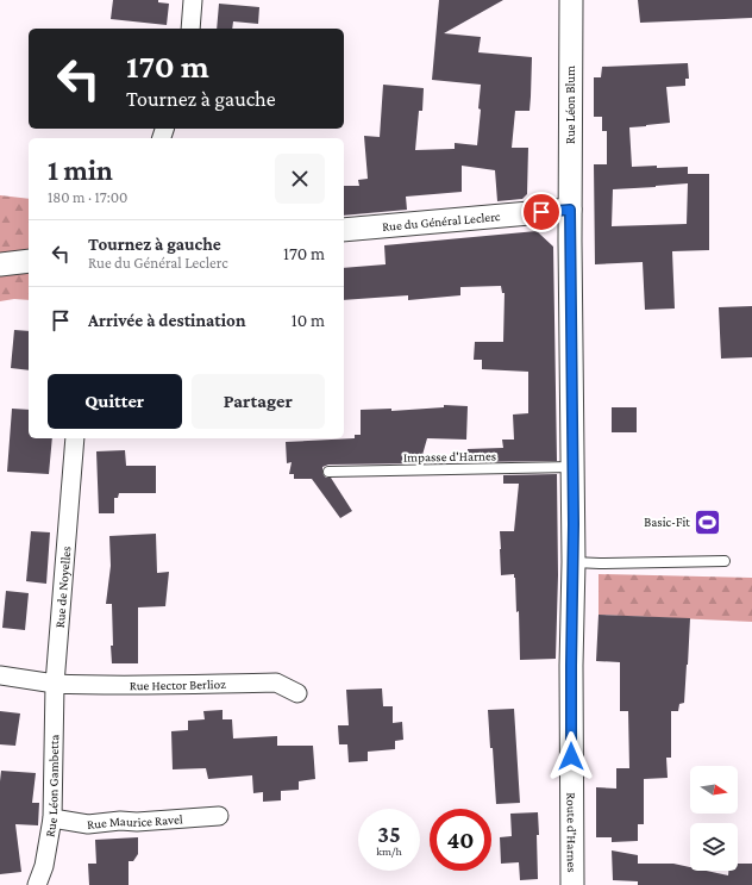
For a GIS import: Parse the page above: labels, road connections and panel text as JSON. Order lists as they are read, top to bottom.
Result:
{
  "streets": {
    "street": [
      "Rue Léon Blum",
      "Rue du Général Leclerc",
      "Rue de Noyelles",
      "Rue Hector Berlioz",
      "Rue Léon Gambetta",
      "Rue Maurice Ravel",
      "Route d'Harnes"
    ],
    "lane": ["Impasse d'Harnes"]
  },
  "crossings": [
    ["Rue Léon Blum", "Rue du Général Leclerc"],
    ["Rue Léon Blum", "Route d'Harnes"],
    ["Rue du Général Leclerc", "Route d'Harnes"],
    ["Impasse d'Harnes", "Route d'Harnes"],
    ["Rue de Noyelles", "Rue Hector Berlioz"],
    ["Rue de Noyelles", "Rue Léon Gambetta"],
    ["Rue Hector Berlioz", "Rue Léon Gambetta"],
    ["Rue Léon Gambetta", "Rue Maurice Ravel"]
  ],
  "places": {
    "sports": ["Basic-Fit"]
  },
  "north": "right",
  "page": {
    "turn": ["170 m", "Tournez à gauche"],
    "heading": ["1 min", "180 m · 17:00"],
    "list": [
      {
        "name": "Tournez à gauche",
        "note": "Rue du Général Leclerc",
        "value": "170 m"
      },
      {
        "name": "Arrivée à destination",
        "value": "10 m"
      }
    ],
    "buttons": ["Quitter", "Partager"],
    "speed": "35 km/h",
    "limit": "40"
  }
}
